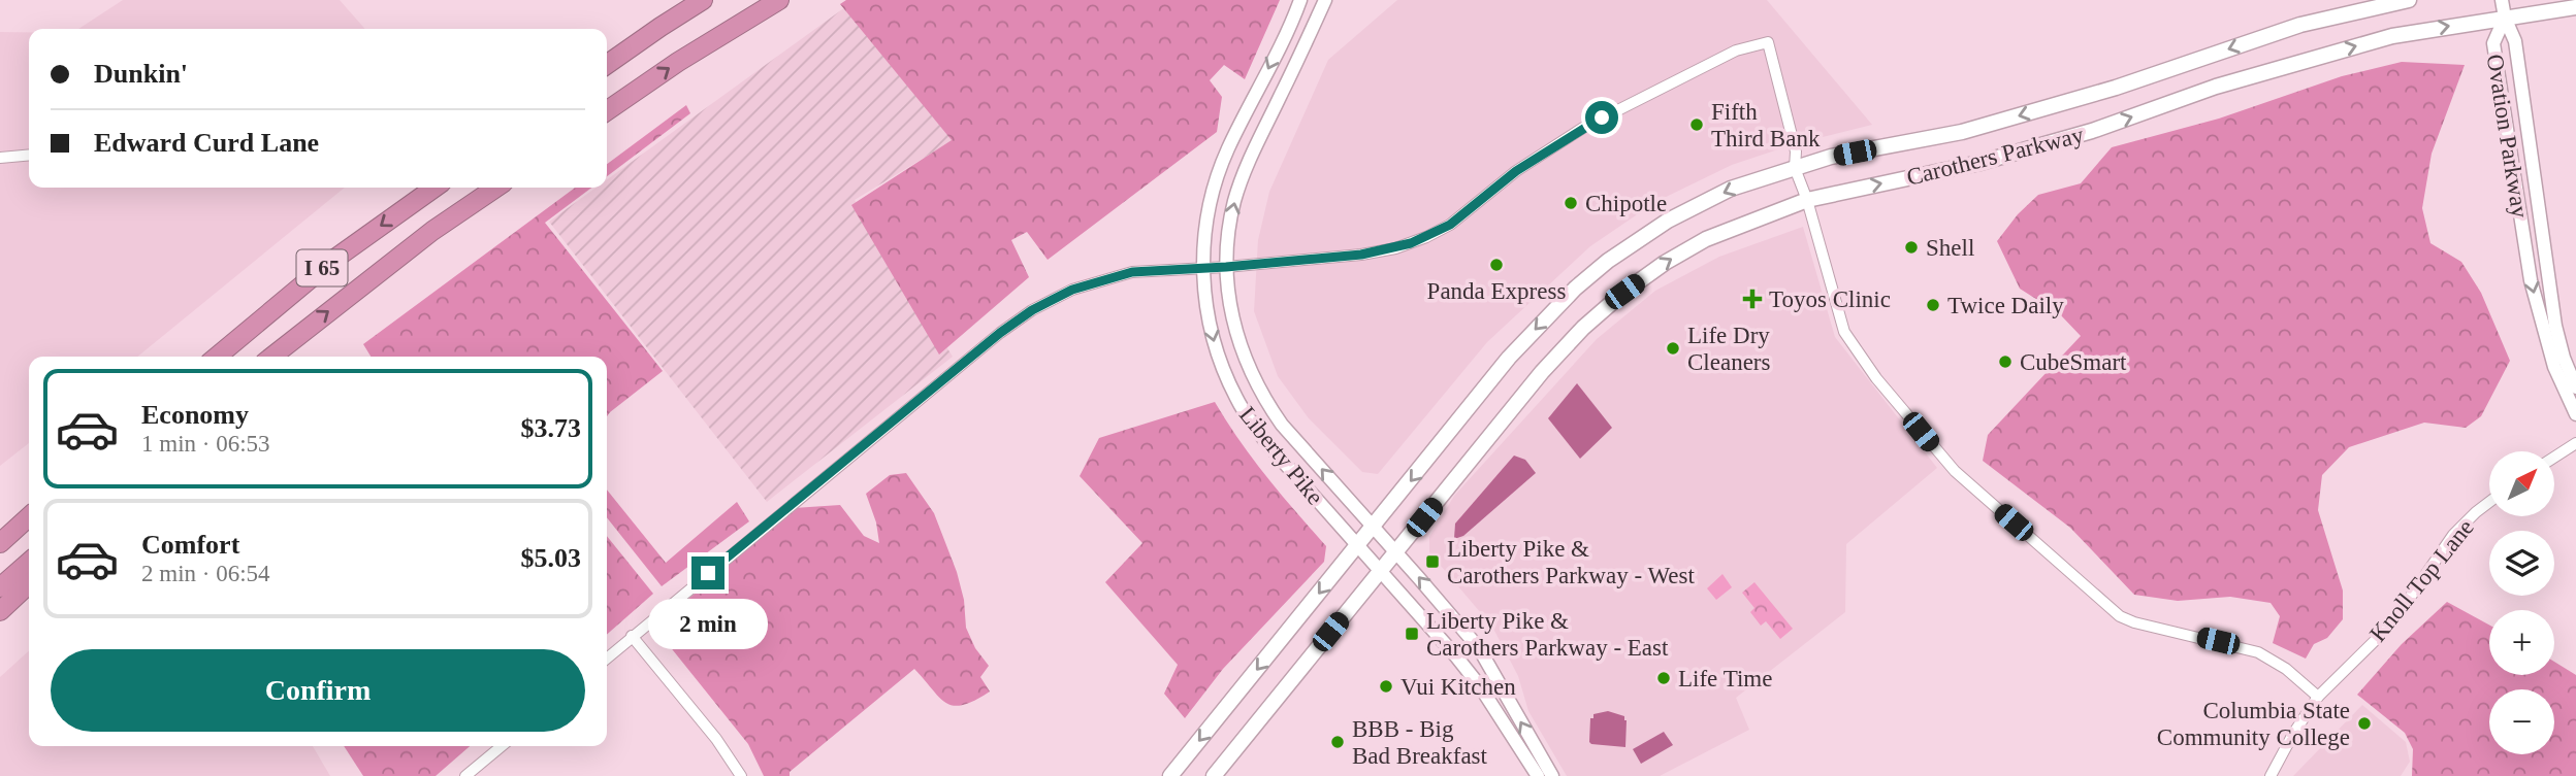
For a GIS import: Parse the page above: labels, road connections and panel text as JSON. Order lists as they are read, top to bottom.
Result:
{
  "streets": {
    "highway": ["I 65"],
    "main road": ["Carothers Parkway"],
    "street": ["Ovation Parkway", "Liberty Pike", "Knoll Top Lane"]
  },
  "crossings": [
    ["Ovation Parkway", "Carothers Parkway"],
    ["Carothers Parkway", "Liberty Pike"]
  ],
  "places": {
    "other": [
      "Fifth Third Bank",
      "Chipotle",
      "Shell",
      "Panda Express",
      "Twice Daily",
      "Life Dry Cleaners",
      "CubeSmart",
      "Life Time",
      "Vui Kitchen",
      "Columbia State Community College",
      "BBB - Big Bad Breakfast"
    ],
    "health": ["Toyos Clinic"],
    "transit": ["Liberty Pike & Carothers Parkway - West", "Liberty Pike & Carothers Parkway - East"]
  },
  "north": "top right",
  "page": {
    "banner": ["Dunkin'", "Edward Curd Lane"],
    "list": [
      {
        "name": "Economy",
        "note": "1 min · 06:53",
        "value": "$3.73"
      },
      {
        "name": "Comfort",
        "note": "2 min · 06:54",
        "value": "$5.03"
      }
    ],
    "map_buttons": ["+", "−"],
    "bubble": "2 min",
    "buttons": "Confirm"
  }
}
